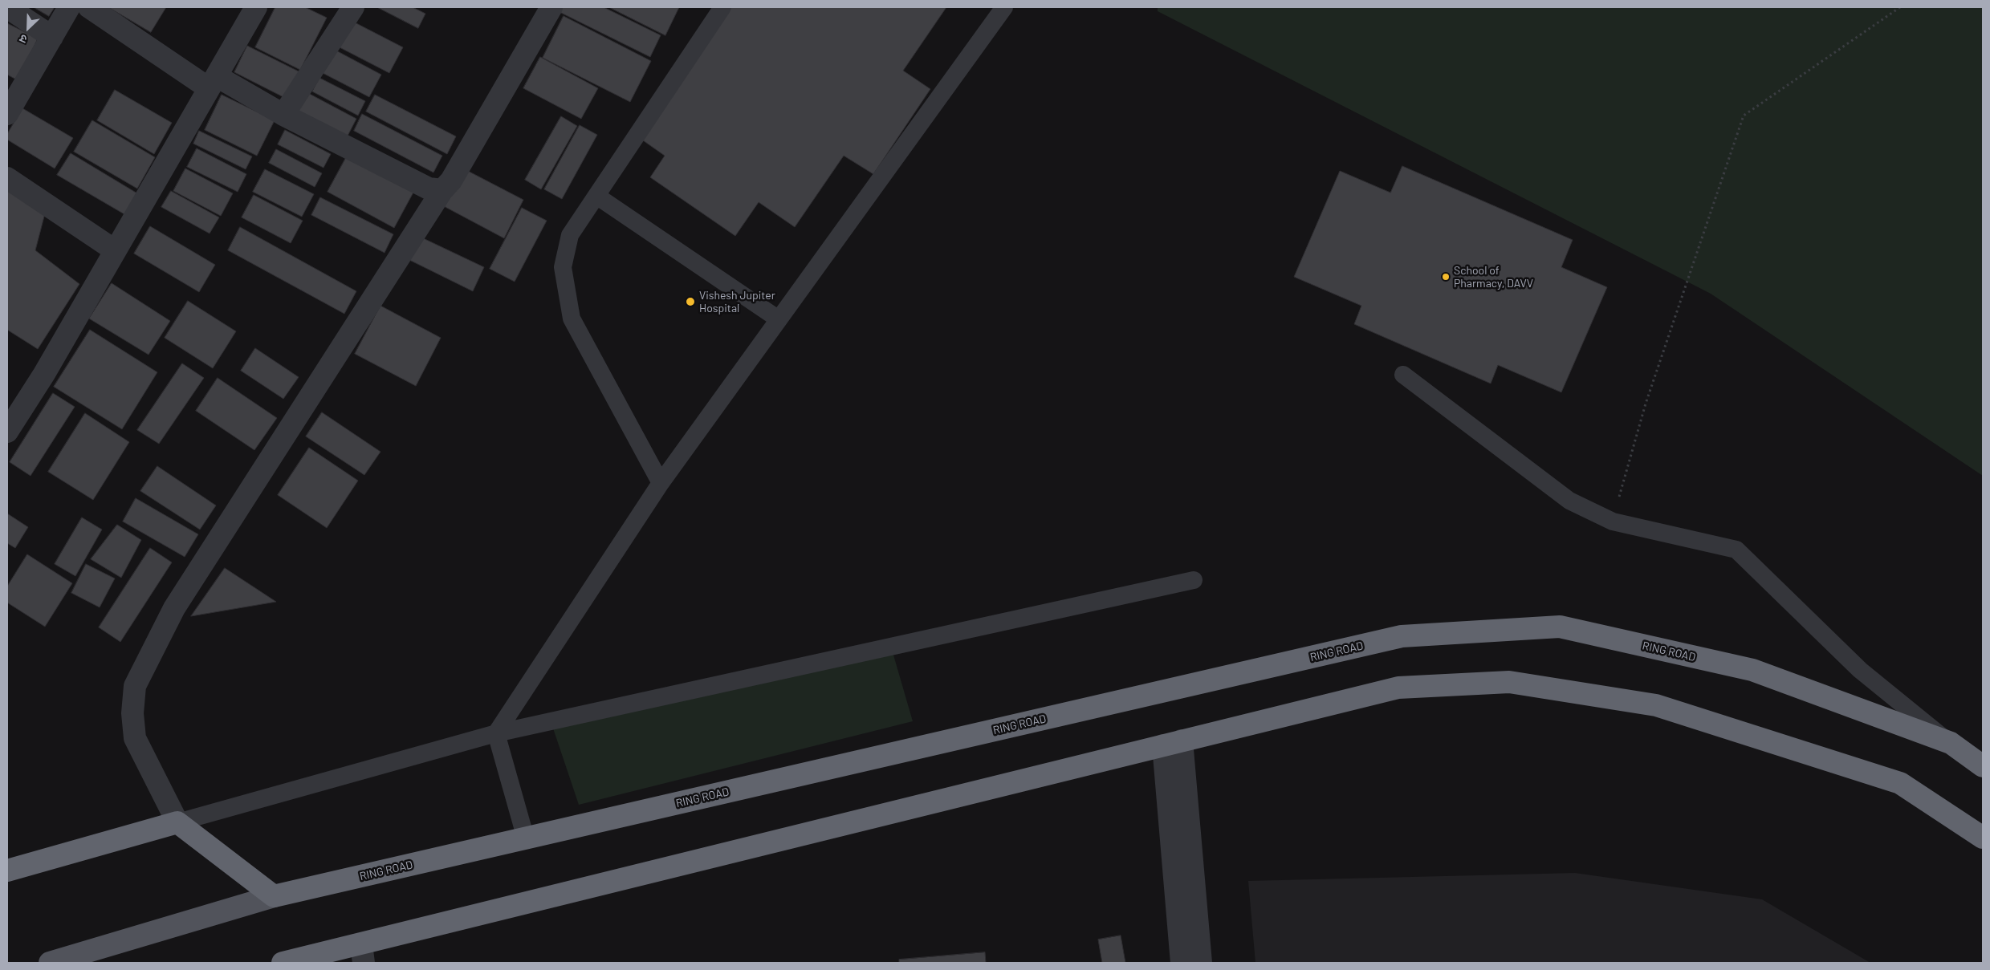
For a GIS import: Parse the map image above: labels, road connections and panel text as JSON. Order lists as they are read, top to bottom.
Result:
{
  "streets": {
    "highway": ["RING ROAD"]
  },
  "places": ["School of Pharmacy, DAVV", "Vishesh Jupiter Hospital"],
  "north": "bottom left"
}
